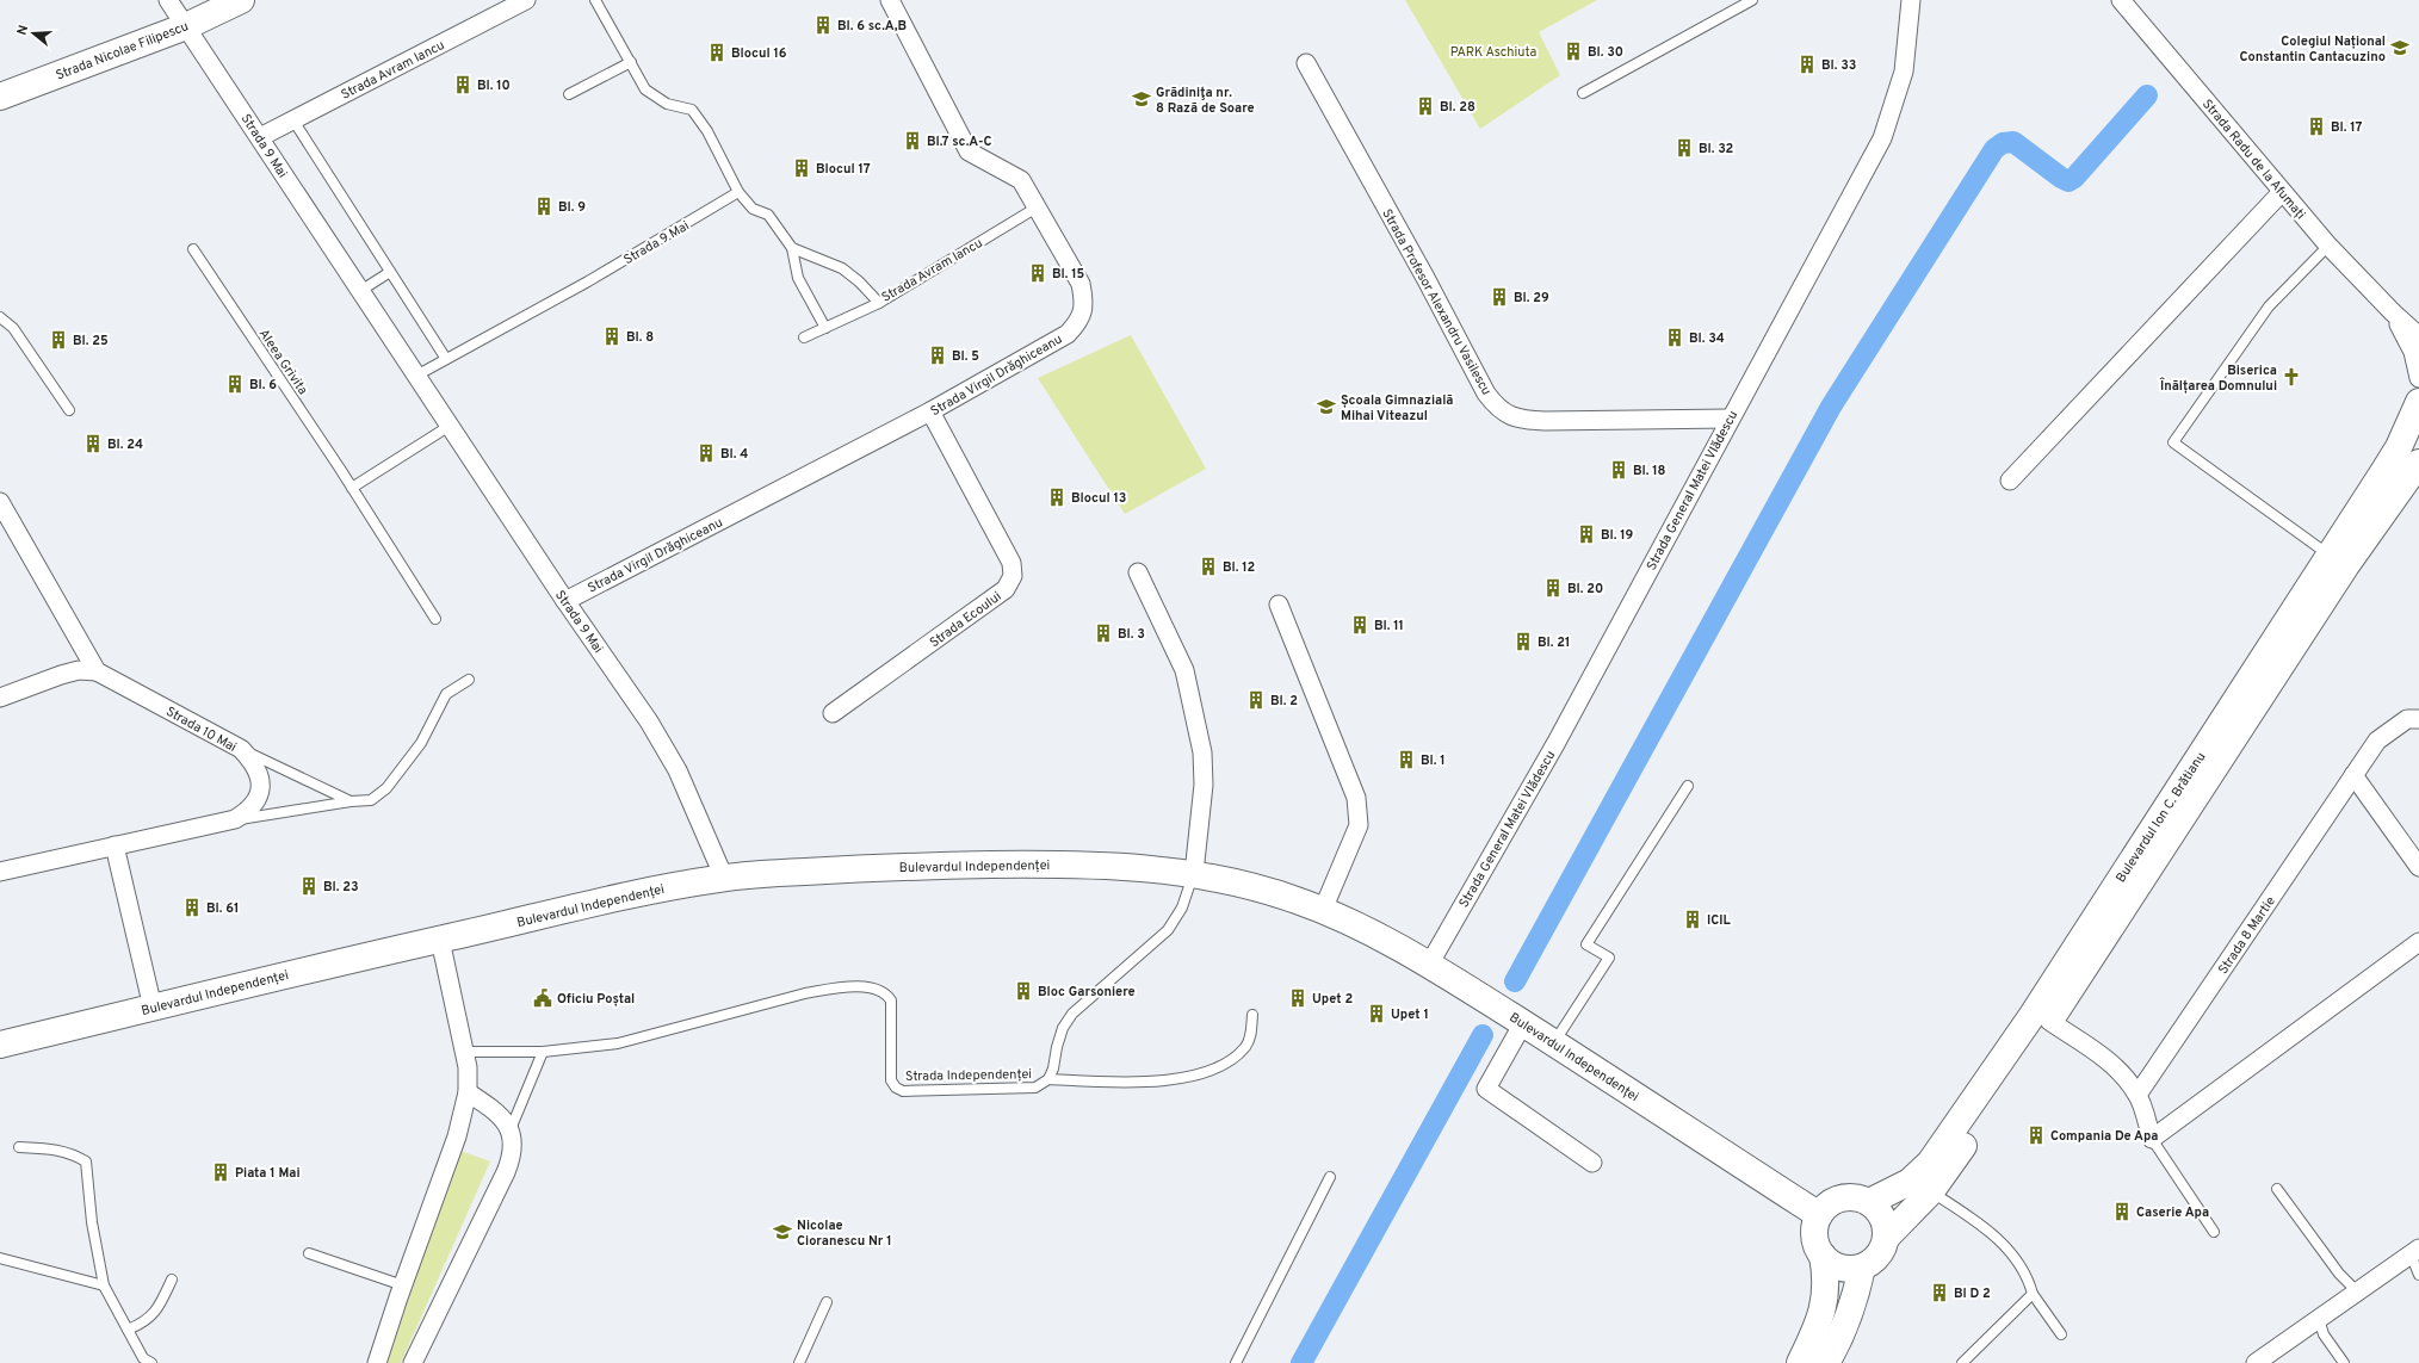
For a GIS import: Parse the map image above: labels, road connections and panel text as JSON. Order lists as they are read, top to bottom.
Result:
{
  "streets": {
    "main road": ["Strada Nicolae Filipescu", "Bulevardul Ion C. Brătianu", "Bulevardul Independenței"],
    "street": [
      "Strada Avram Iancu",
      "Strada 9 Mai",
      "Strada Radu de la Afumați",
      "Strada Profesor Alexandru Vasilescu",
      "Strada Virgil Drăghiceanu",
      "Strada General Matei Vlădescu",
      "Strada Ecoului",
      "Strada 10 Mai",
      "Strada 8 Martie"
    ],
    "lane": ["Aleea Grivita", "Strada Independenței"]
  },
  "crossings": [
    ["Strada Nicolae Filipescu", "Strada 9 Mai"],
    ["Strada Avram Iancu", "Strada 9 Mai"],
    ["Strada Avram Iancu", "Strada Virgil Drăghiceanu"],
    ["Strada 9 Mai", "Strada Virgil Drăghiceanu"],
    ["Strada 9 Mai", "Bulevardul Independenței"],
    ["Strada Profesor Alexandru Vasilescu", "Strada General Matei Vlădescu"],
    ["Strada Virgil Drăghiceanu", "Strada Ecoului"],
    ["Strada General Matei Vlădescu", "Bulevardul Independenței"],
    ["Bulevardul Ion C. Brătianu", "Bulevardul Independenței"],
    ["Bulevardul Independenței", "Strada Independenței"]
  ],
  "parks": ["PARK Aschiuta"],
  "places": {
    "building": [
      "Bl. 6 sc.A,B",
      "Bl. 30",
      "Blocul 16",
      "Bl. 33",
      "Bl. 10",
      "Bl. 28",
      "Bl. 17",
      "Bl.7 sc.A-C",
      "Bl. 32",
      "Blocul 17",
      "Bl. 9",
      "Bl. 15",
      "Bl. 29",
      "Bl. 8",
      "Bl. 34",
      "Bl. 25",
      "Bl. 5",
      "Bl. 6",
      "Bl. 24",
      "Bl. 4",
      "Bl. 18",
      "Blocul 13",
      "Bl. 19",
      "Bl. 12",
      "Bl. 20",
      "Bl. 11",
      "Bl. 3",
      "Bl. 21",
      "Bl. 2",
      "Bl. 1",
      "Bl. 23",
      "Bl. 61",
      "ICIL",
      "Bloc Garsoniere",
      "Upet 2",
      "Upet 1",
      "Compania De Apa",
      "Piata 1 Mai",
      "Caserie Apa",
      "Bl D 2"
    ],
    "school or university": [
      "Colegiul Național Constantin Cantacuzino",
      "Grădiniţa nr. 8 Rază de Soare",
      "Școala Gimnazială Mihai Viteazul",
      "Nicolae Cioranescu Nr 1"
    ],
    "church": ["Biserica Înălțarea Domnului"],
    "public building": ["Oficiu Poștal"]
  },
  "north": "left"
}
